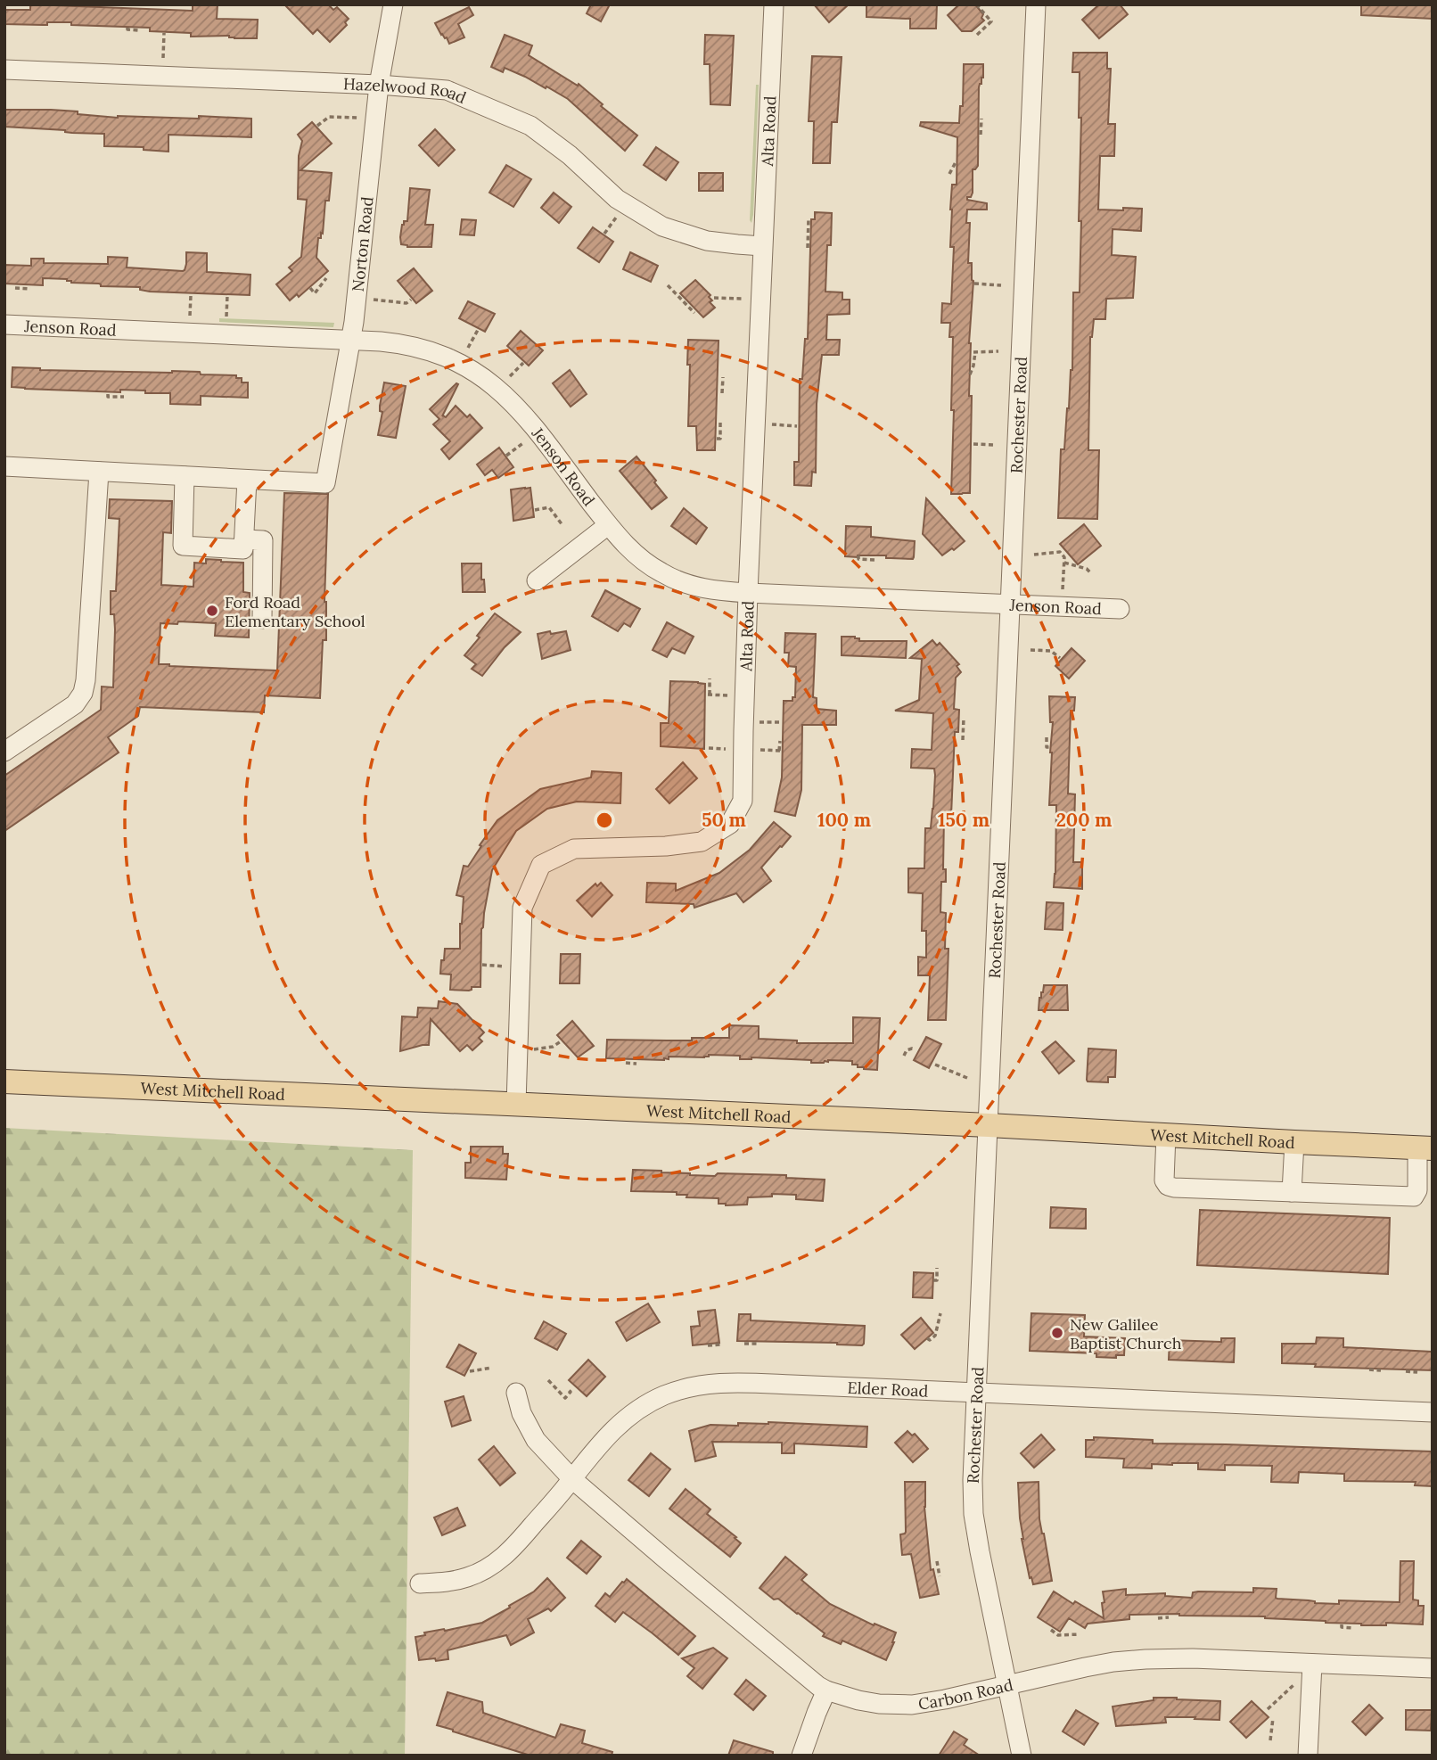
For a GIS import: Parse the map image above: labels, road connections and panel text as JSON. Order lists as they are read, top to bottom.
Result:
{
  "streets": {
    "main road": ["West Mitchell Road"],
    "street": [
      "Hazelwood Road",
      "Alta Road",
      "Norton Road",
      "Jenson Road",
      "Rochester Road",
      "Elder Road",
      "Carbon Road"
    ]
  },
  "crossings": [
    ["Hazelwood Road", "Alta Road"],
    ["Hazelwood Road", "Norton Road"],
    ["Alta Road", "Jenson Road"],
    ["Alta Road", "West Mitchell Road"],
    ["Norton Road", "Jenson Road"],
    ["Jenson Road", "Rochester Road"],
    ["Rochester Road", "West Mitchell Road"],
    ["Rochester Road", "Elder Road"],
    ["Rochester Road", "Carbon Road"],
    ["Elder Road", "Carbon Road"]
  ],
  "places": ["Ford Road Elementary School", "New Galilee Baptist Church"],
  "rings": [
    "50 m",
    "100 m",
    "150 m",
    "200 m"
  ]
}
